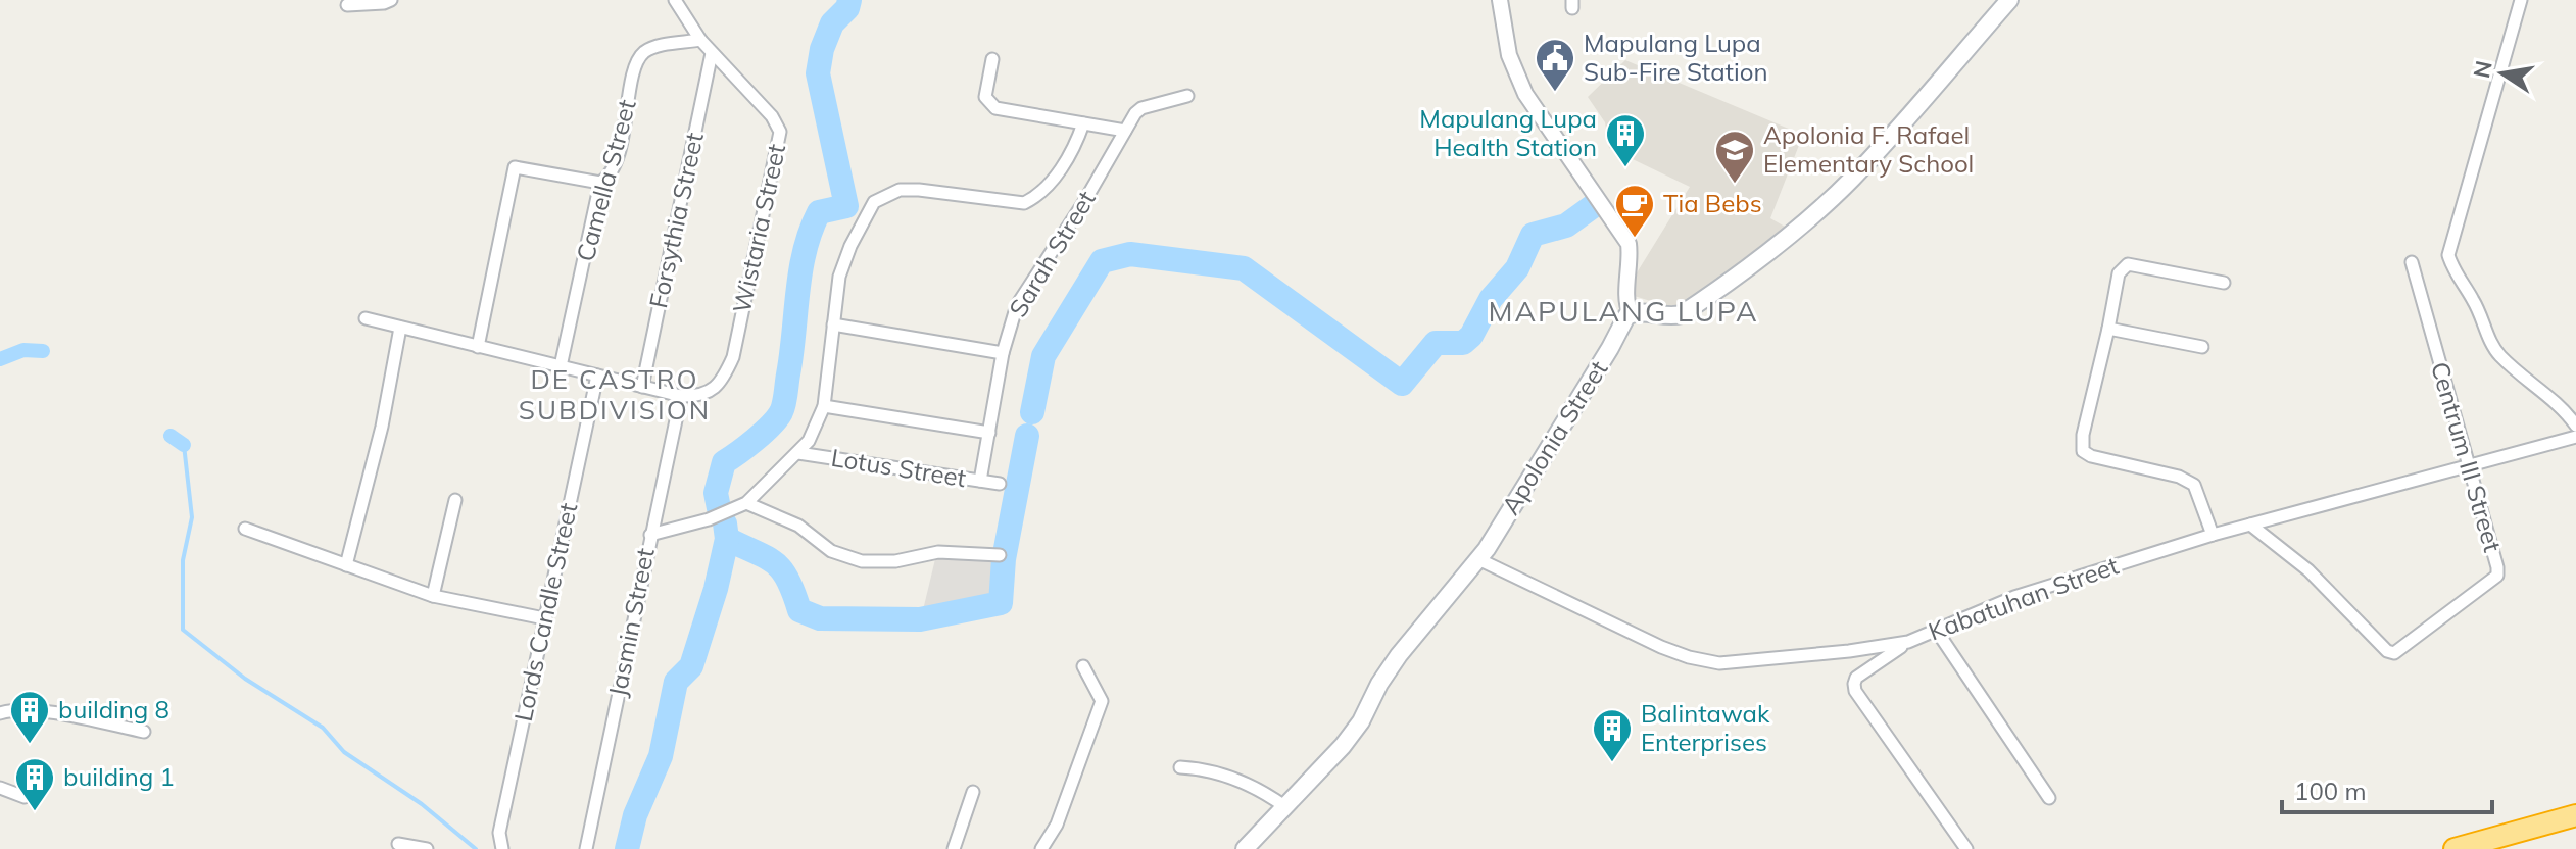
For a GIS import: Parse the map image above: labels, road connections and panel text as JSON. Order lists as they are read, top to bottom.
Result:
{
  "streets": {
    "main road": ["Apolonia Street"],
    "street": [
      "Camella Street",
      "Forsythia Street",
      "Wistaria Street",
      "Sarah Street",
      "Centrum III Street",
      "Lotus Street",
      "Kabatuhan Street",
      "Lords Candle Street",
      "Jasmin Street"
    ]
  },
  "crossings": [
    ["Forsythia Street", "Wistaria Street"],
    ["Wistaria Street", "Jasmin Street"],
    ["Sarah Street", "Lotus Street"],
    ["Apolonia Street", "Kabatuhan Street"],
    ["Centrum III Street", "Kabatuhan Street"]
  ],
  "districts": ["MAPULANG LUPA", "DE CASTRO SUBDIVISION"],
  "places": {
    "public building": ["Mapulang Lupa Sub-Fire Station"],
    "building": [
      "Mapulang Lupa Health Station",
      "building 8",
      "Balintawak Enterprises",
      "building 1"
    ],
    "school or university": ["Apolonia F. Rafael Elementary School"],
    "cafe": ["Tia Bebs"]
  },
  "scale_bar": "100 m",
  "north": "left"
}
